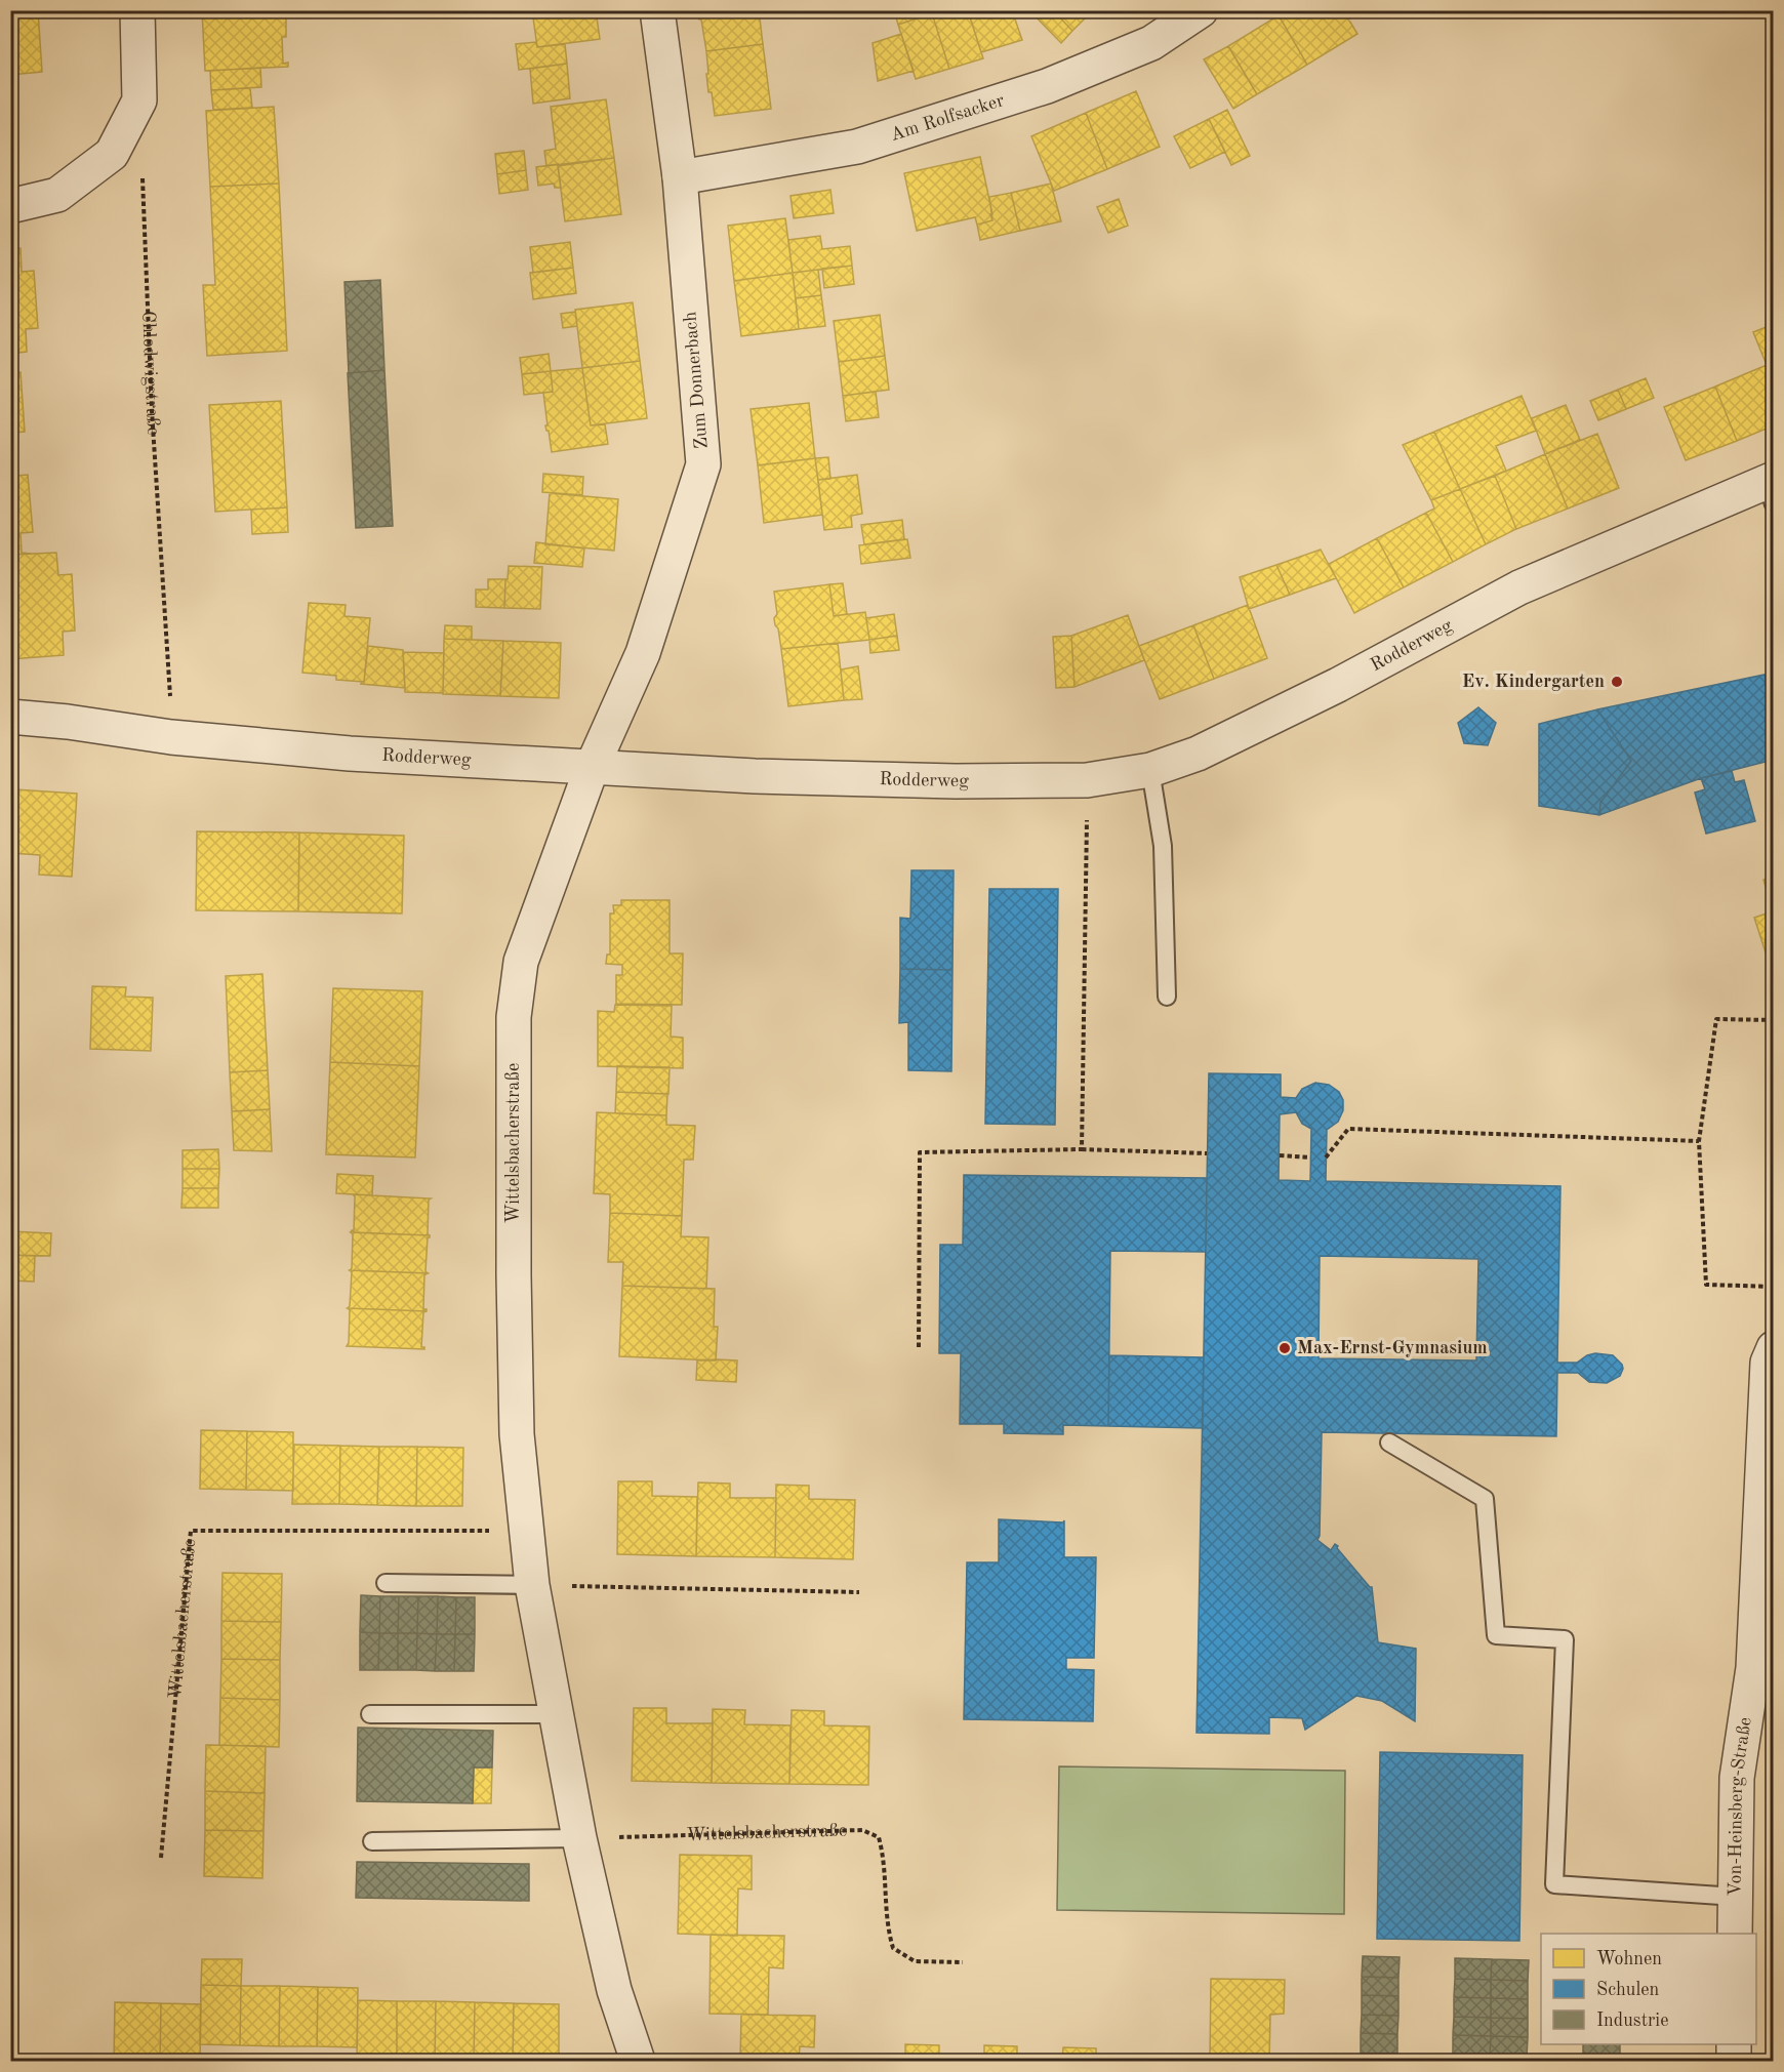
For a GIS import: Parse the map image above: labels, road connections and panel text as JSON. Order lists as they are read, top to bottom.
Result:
{
  "streets": {
    "street": [
      "Am Rolfsacker",
      "Zum Donnerbach",
      "Rodderweg",
      "Wittelsbacherstraße",
      "Von-Heinsberg-Straße"
    ],
    "path": ["Chlodwigstraße"]
  },
  "crossings": [
    ["Am Rolfsacker", "Zum Donnerbach"],
    ["Chlodwigstraße", "Rodderweg"],
    ["Zum Donnerbach", "Rodderweg"],
    ["Zum Donnerbach", "Wittelsbacherstraße"],
    ["Rodderweg", "Wittelsbacherstraße"]
  ],
  "places": ["Ev. Kindergarten", "Max-Ernst-Gymnasium"],
  "legend": ["Wohnen", "Schulen", "Industrie"]
}
